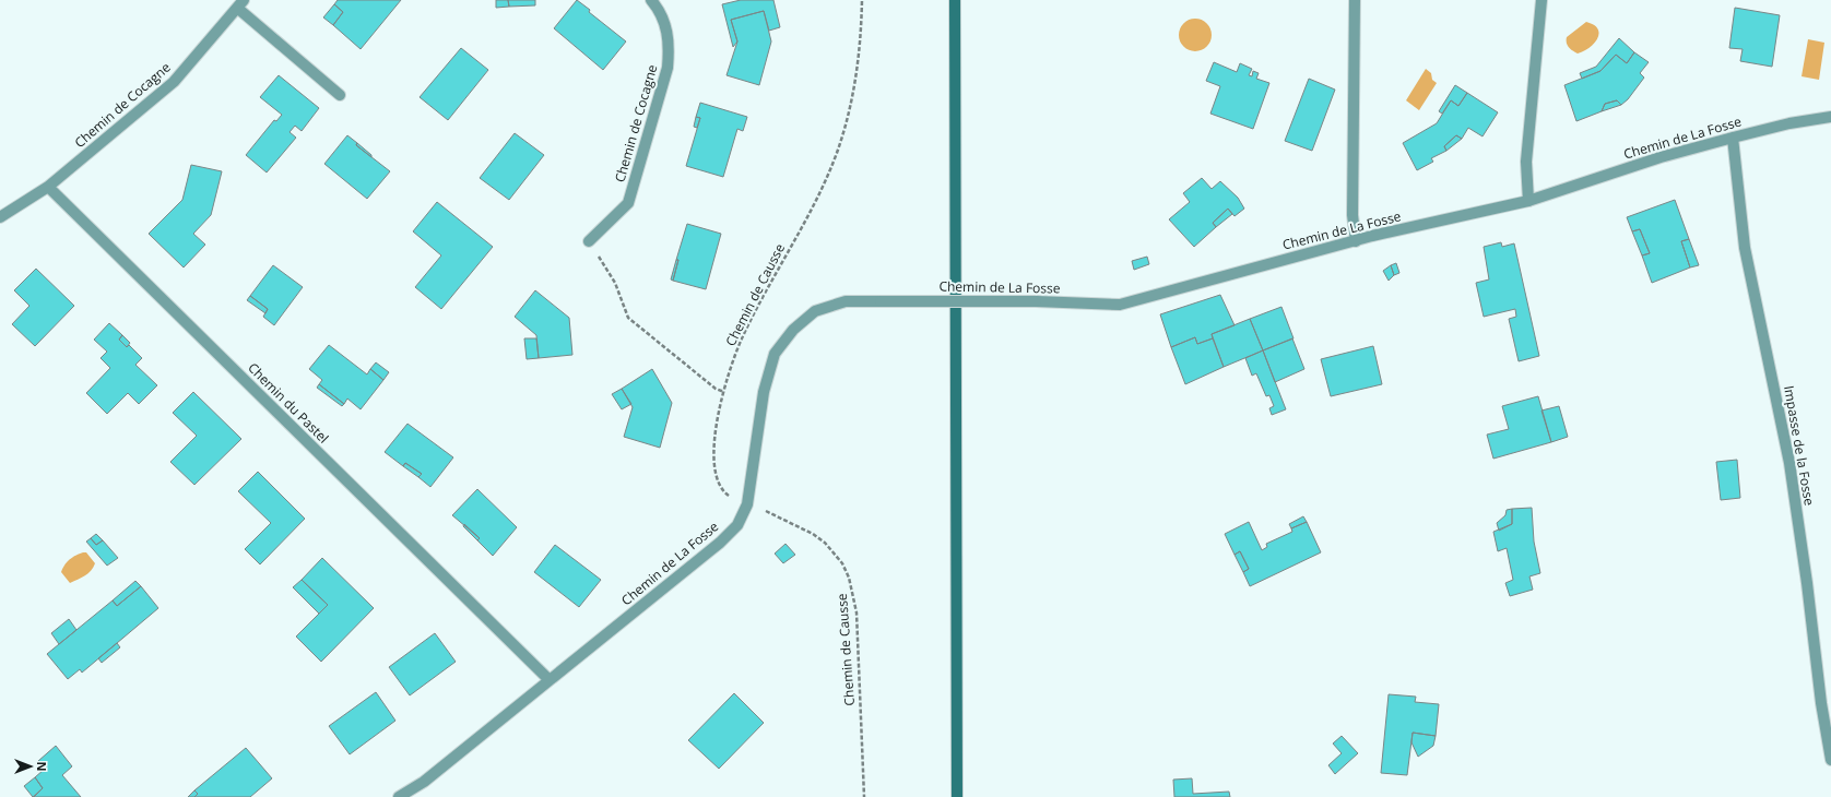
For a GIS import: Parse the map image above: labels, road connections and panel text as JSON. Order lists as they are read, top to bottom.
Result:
{
  "streets": {
    "street": [
      "Chemin de Cocagne",
      "Chemin de La Fosse",
      "Chemin du Pastel",
      "Impasse de la Fosse"
    ],
    "path": ["Chemin de Causse"]
  },
  "crossings": [
    ["Chemin de Cocagne", "Chemin du Pastel"],
    ["Chemin de La Fosse", "Chemin de Causse"],
    ["Chemin de La Fosse", "Chemin du Pastel"],
    ["Chemin de La Fosse", "Impasse de la Fosse"]
  ],
  "north": "right"
}
